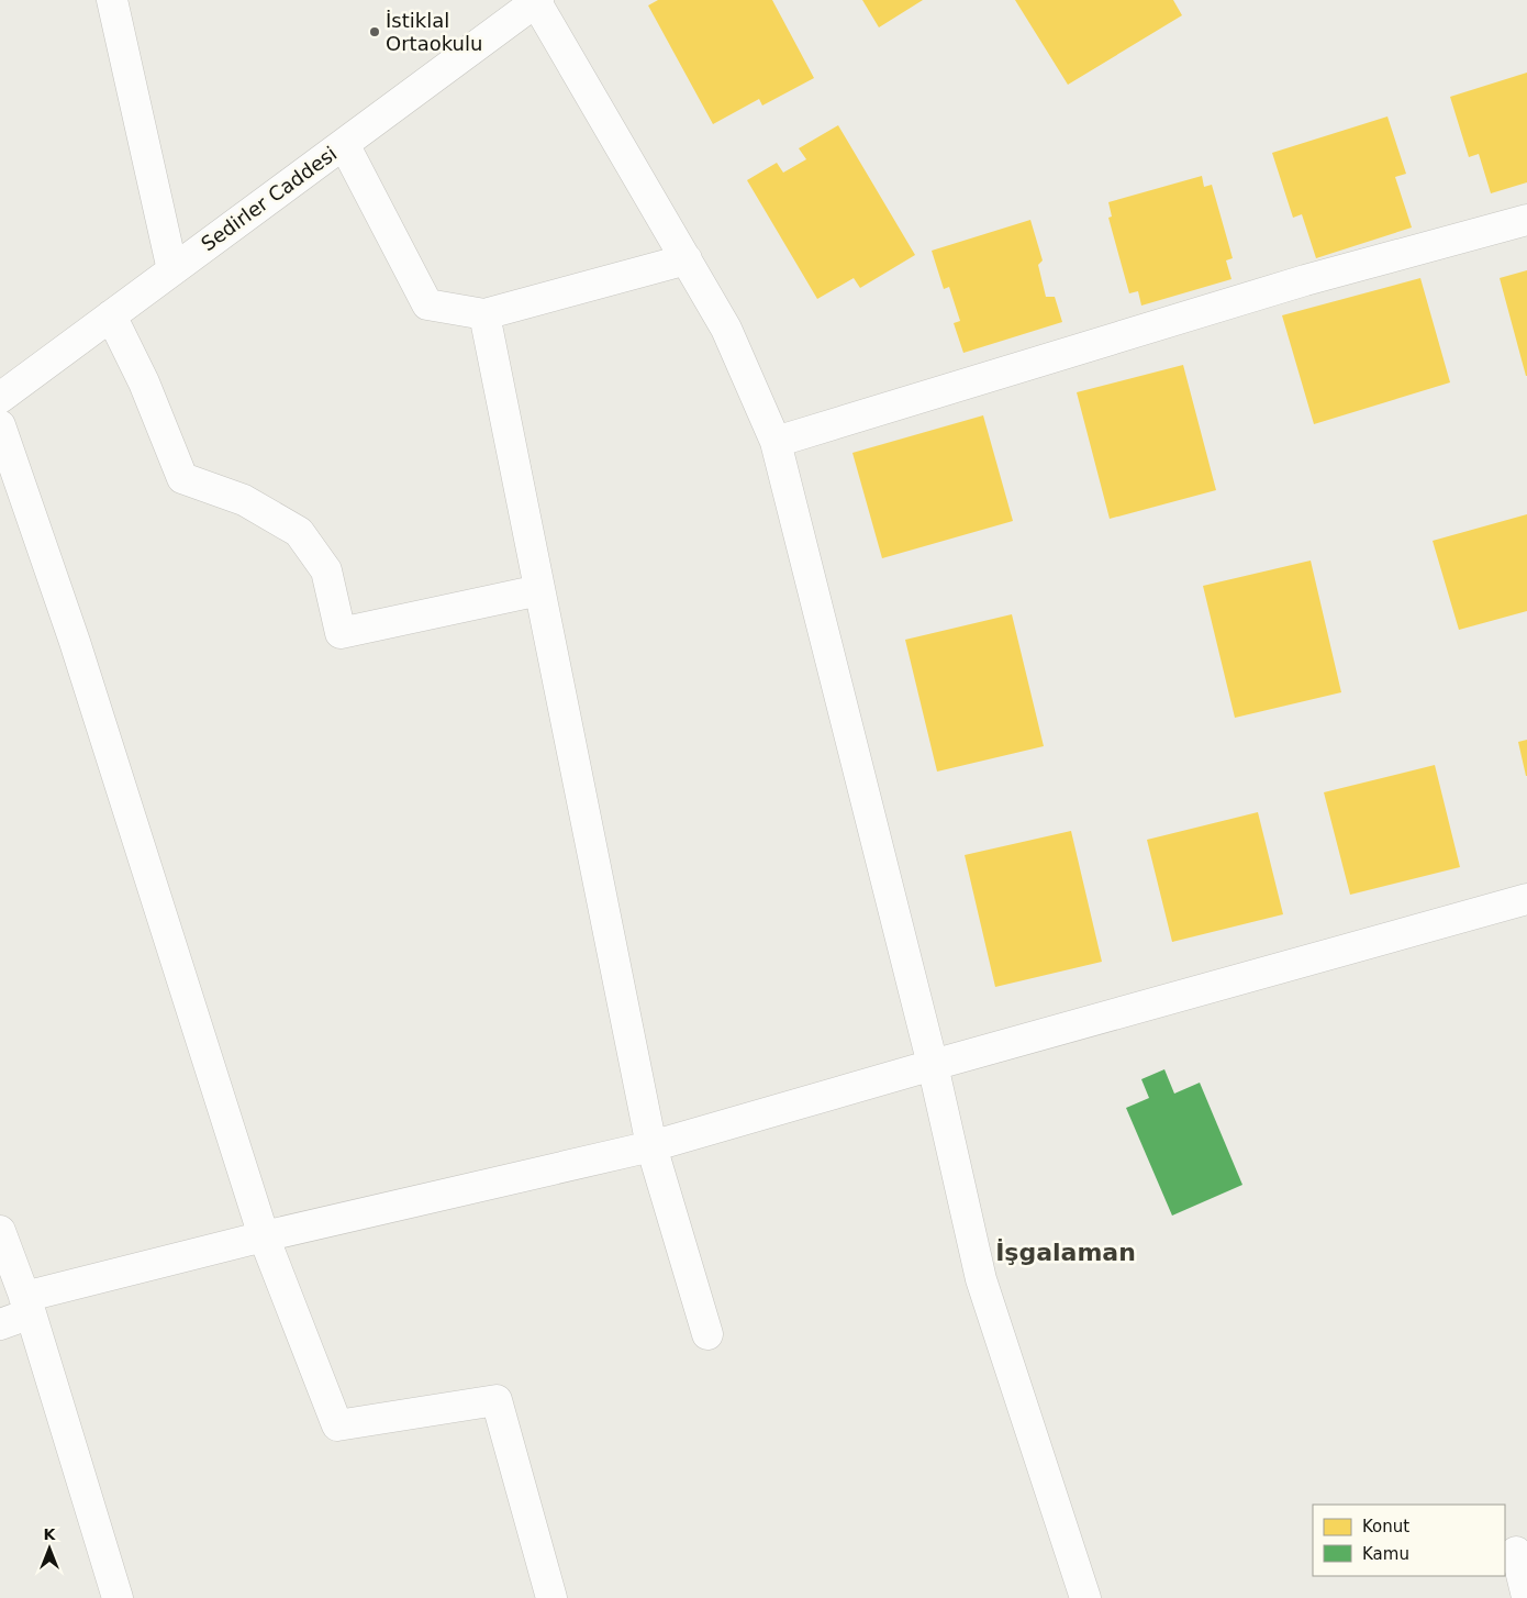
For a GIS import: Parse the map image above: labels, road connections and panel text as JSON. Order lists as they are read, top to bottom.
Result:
{
  "streets": {
    "street": ["Sedirler Caddesi"]
  },
  "districts": ["İşgalaman"],
  "places": ["İstiklal Ortaokulu"],
  "legend": ["Konut", "Kamu"],
  "north": "top"
}
